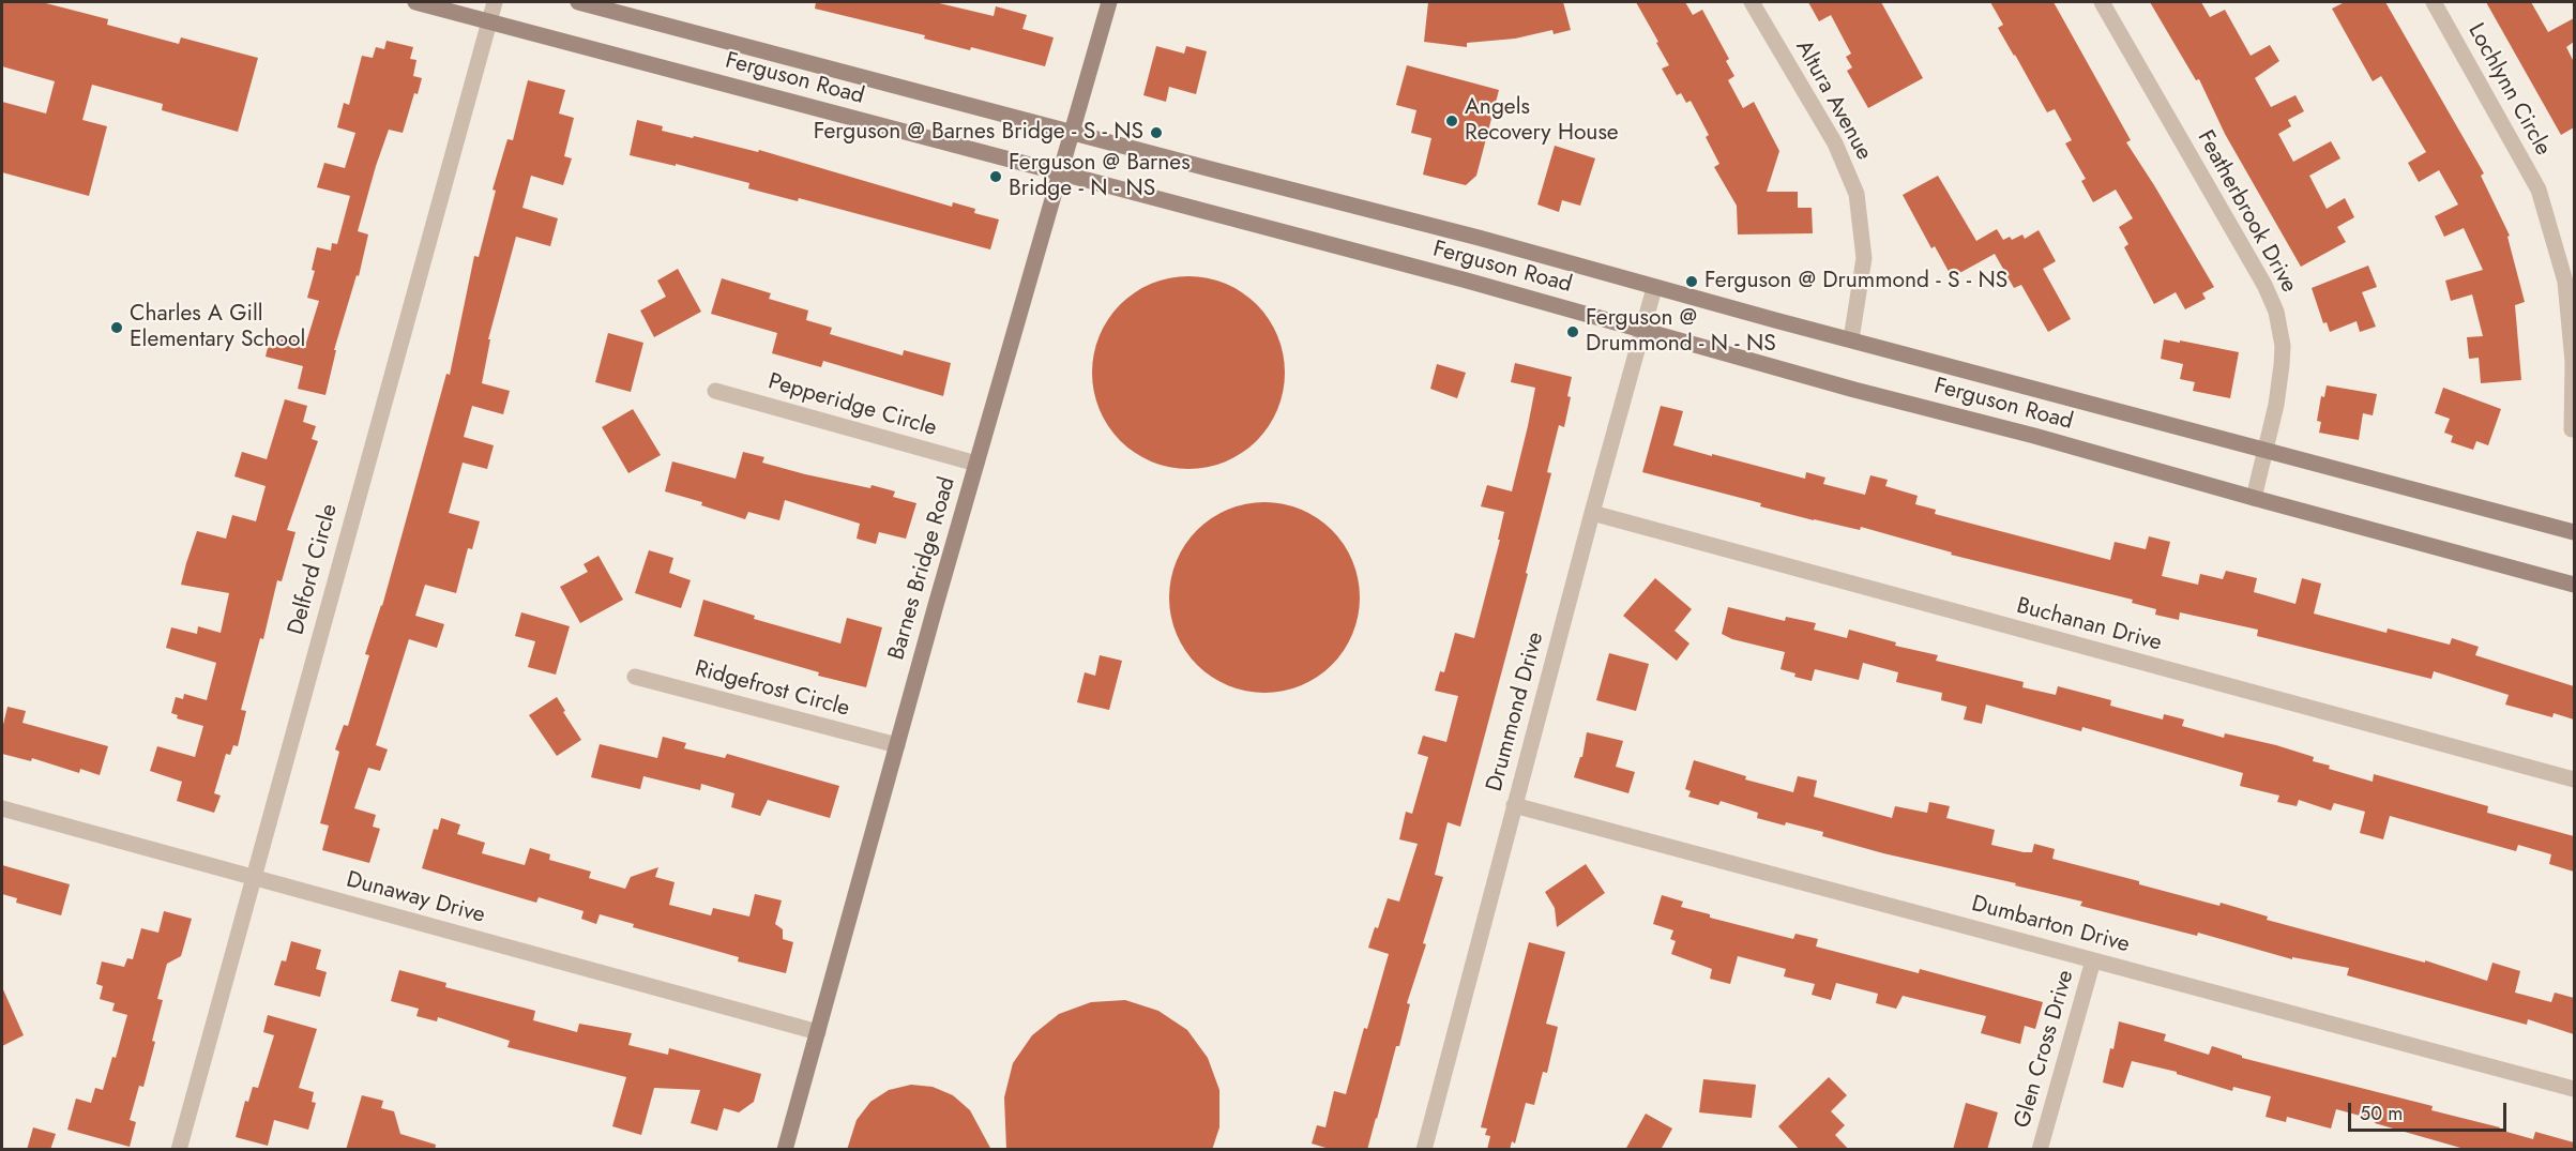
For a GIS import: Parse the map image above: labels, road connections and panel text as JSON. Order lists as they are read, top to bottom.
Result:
{
  "streets": {
    "main road": ["Ferguson Road", "Barnes Bridge Road"],
    "street": [
      "Lochlynn Circle",
      "Altura Avenue",
      "Featherbrook Drive",
      "Pepperidge Circle",
      "Delford Circle",
      "Buchanan Drive",
      "Ridgefrost Circle",
      "Drummond Drive",
      "Dunaway Drive",
      "Dumbarton Drive",
      "Glen Cross Drive"
    ]
  },
  "crossings": [
    ["Ferguson Road", "Altura Avenue"],
    ["Ferguson Road", "Featherbrook Drive"],
    ["Ferguson Road", "Barnes Bridge Road"],
    ["Ferguson Road", "Delford Circle"],
    ["Ferguson Road", "Drummond Drive"],
    ["Pepperidge Circle", "Barnes Bridge Road"],
    ["Barnes Bridge Road", "Ridgefrost Circle"],
    ["Barnes Bridge Road", "Dunaway Drive"],
    ["Delford Circle", "Dunaway Drive"],
    ["Buchanan Drive", "Drummond Drive"],
    ["Drummond Drive", "Dumbarton Drive"],
    ["Dumbarton Drive", "Glen Cross Drive"]
  ],
  "places": [
    "Angels Recovery House",
    "Ferguson @ Barnes Bridge - S - NS",
    "Ferguson @ Barnes Bridge - N - NS",
    "Ferguson @ Drummond - S - NS",
    "Charles A Gill Elementary School",
    "Ferguson @ Drummond - N - NS"
  ],
  "scale_bar": "50 m"
}
